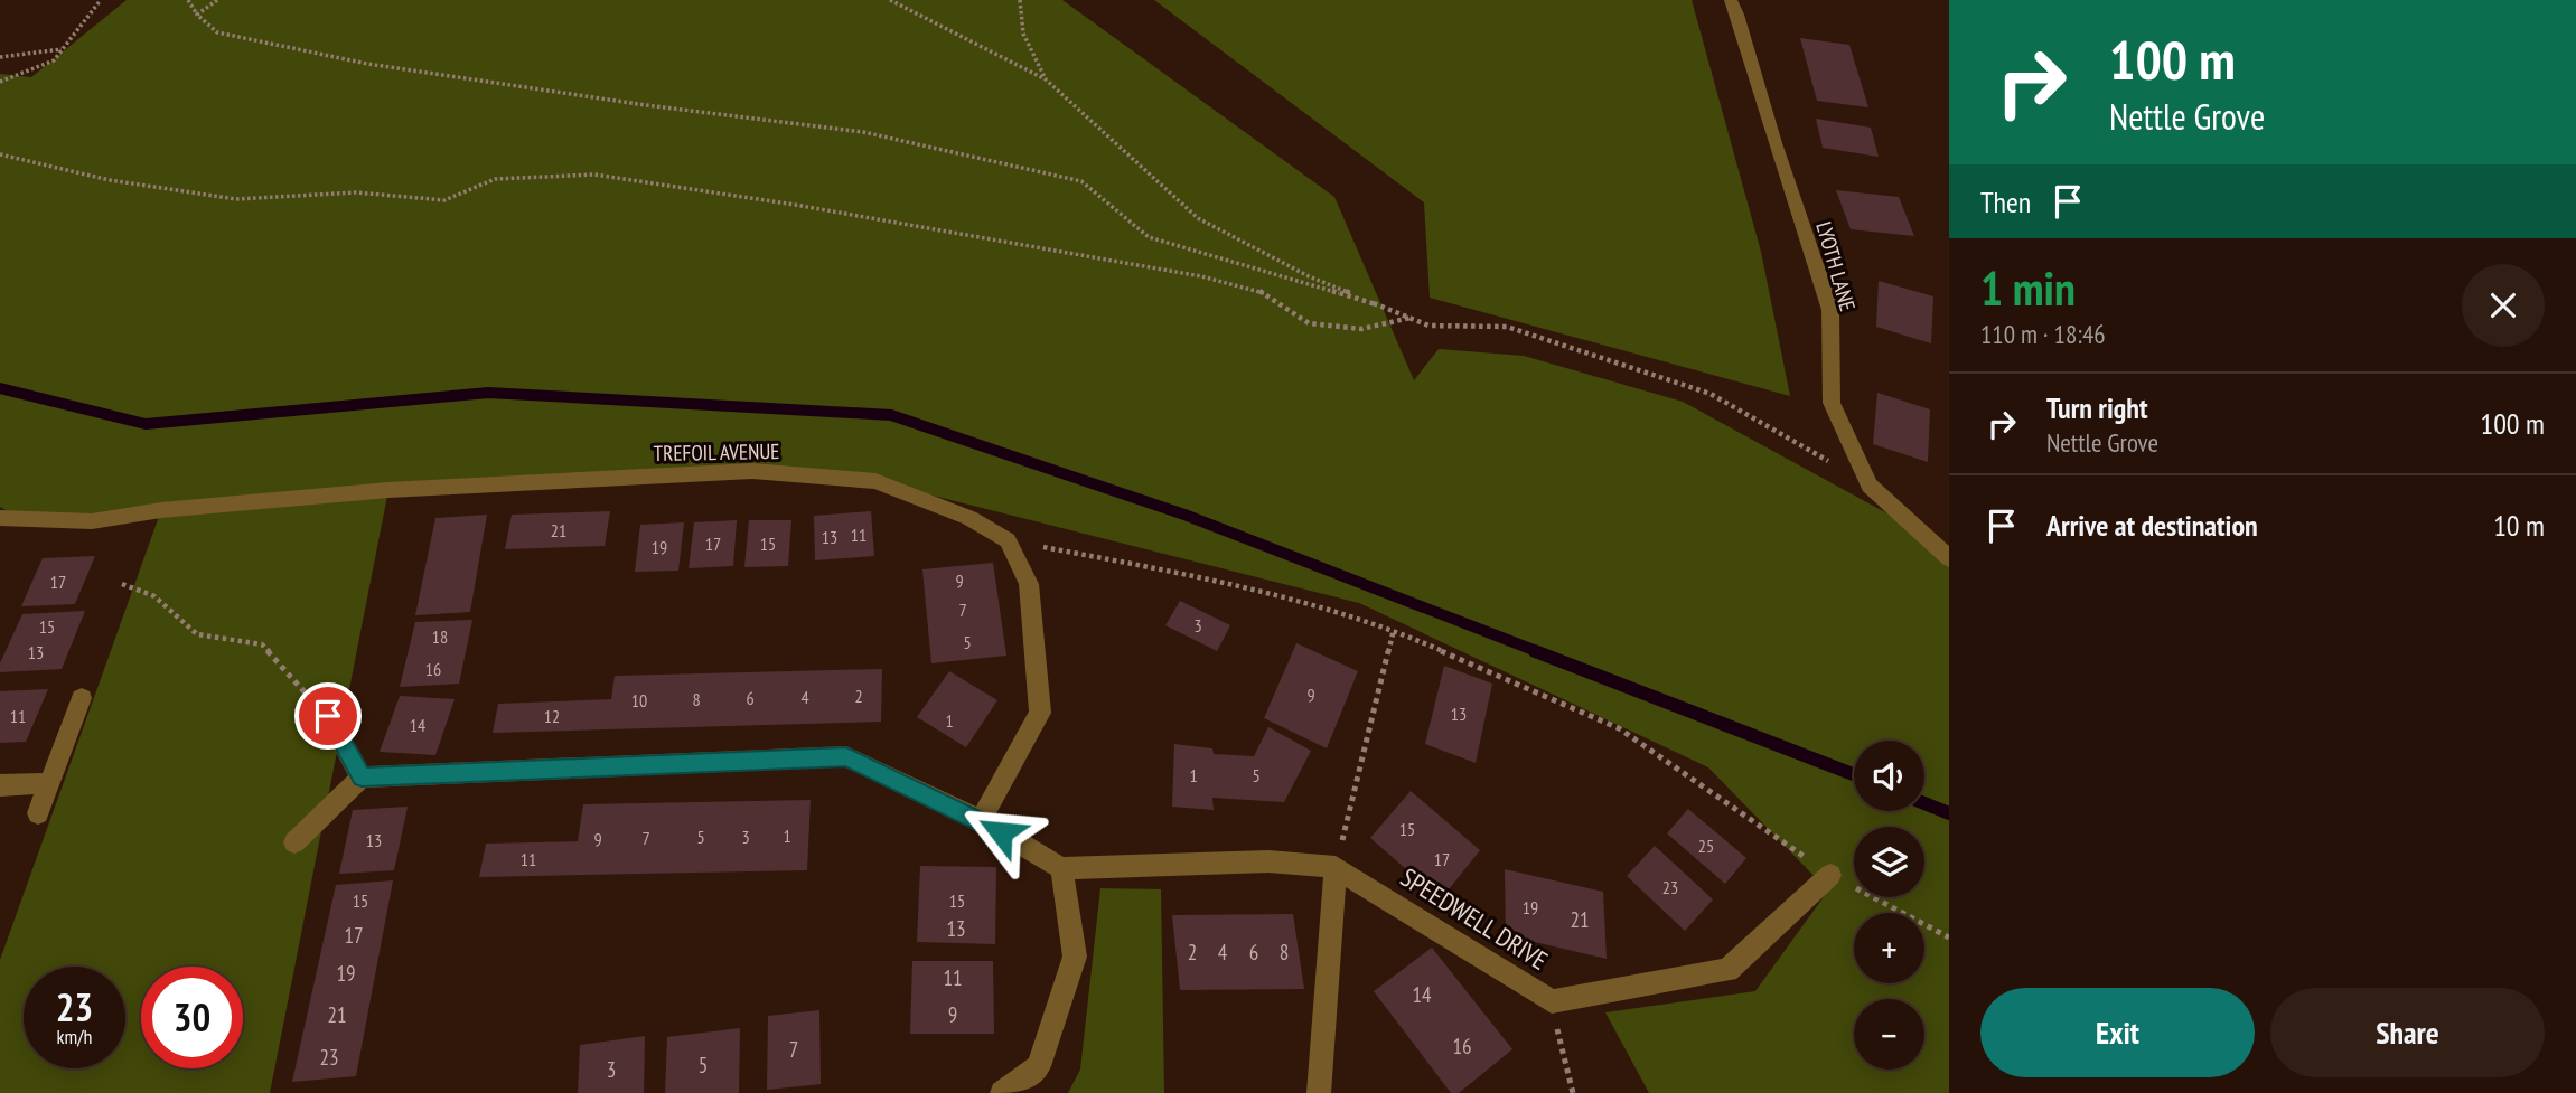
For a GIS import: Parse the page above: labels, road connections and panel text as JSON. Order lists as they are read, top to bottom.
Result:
{
  "streets": {
    "street": ["LYOTH LANE", "TREFOIL AVENUE", "SPEEDWELL DRIVE"]
  },
  "house_numbers": [
    "21",
    "11",
    "13",
    "17",
    "15",
    "19",
    "9",
    "17",
    "7",
    "3",
    "15",
    "18",
    "5",
    "13",
    "16",
    "9",
    "2",
    "4",
    "6",
    "8",
    "10",
    "13",
    "11",
    "12",
    "1",
    "14",
    "1",
    "5",
    "15",
    "1",
    "5",
    "3",
    "7",
    "9",
    "13",
    "25",
    "11",
    "17",
    "23",
    "15",
    "15",
    "19",
    "21",
    "13",
    "17",
    "2",
    "4",
    "6",
    "8",
    "19",
    "11",
    "14",
    "21",
    "9",
    "16",
    "7",
    "23",
    "5",
    "3"
  ],
  "page": {
    "turn": ["100 m", "Nettle Grove"],
    "then": "Then",
    "heading": ["1 min", "110 m · 18:46"],
    "list": [
      {
        "name": "Turn right",
        "note": "Nettle Grove",
        "value": "100 m"
      },
      {
        "name": "Arrive at destination",
        "value": "10 m"
      }
    ],
    "map_buttons": ["+", "−"],
    "speed": "23 km/h",
    "limit": "30",
    "buttons": ["Exit", "Share"]
  }
}
